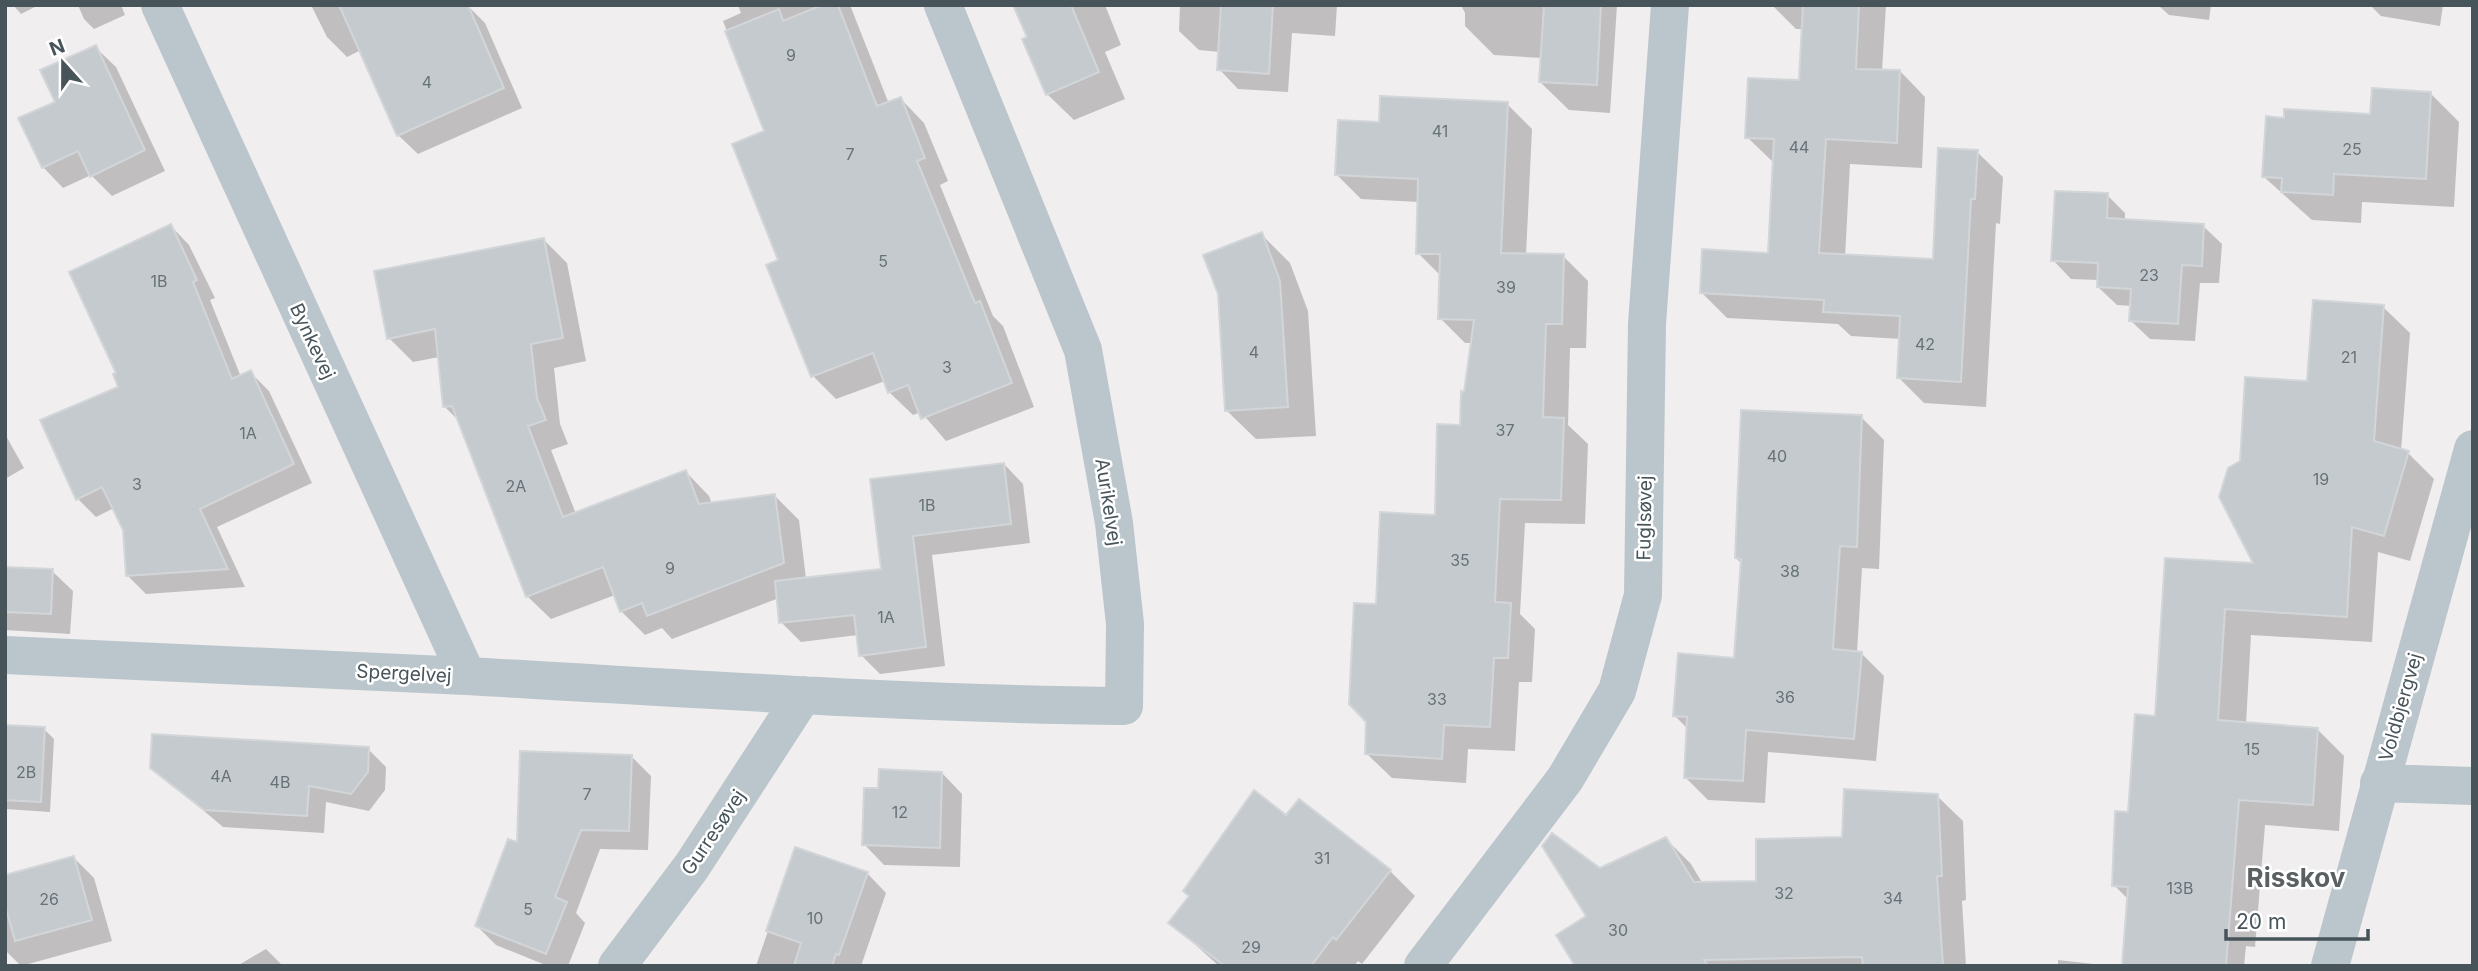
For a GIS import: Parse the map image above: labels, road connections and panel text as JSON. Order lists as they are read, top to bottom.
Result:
{
  "streets": {
    "street": [
      "Bynkevej",
      "Aurikelvej",
      "Fuglsøvej",
      "Spergelvej",
      "Voldbjergvej",
      "Gurresøvej"
    ]
  },
  "crossings": [
    ["Bynkevej", "Spergelvej"],
    ["Aurikelvej", "Spergelvej"],
    ["Aurikelvej", "Gurresøvej"],
    ["Spergelvej", "Gurresøvej"]
  ],
  "districts": ["Risskov"],
  "house_numbers": [
    "9",
    "4",
    "41",
    "44",
    "25",
    "7",
    "5",
    "23",
    "1B",
    "39",
    "42",
    "4",
    "21",
    "3",
    "37",
    "1A",
    "40",
    "19",
    "3",
    "2A",
    "1B",
    "35",
    "9",
    "38",
    "1A",
    "36",
    "33",
    "15",
    "2B",
    "4A",
    "4B",
    "7",
    "12",
    "31",
    "13B",
    "32",
    "34",
    "26",
    "5",
    "10",
    "30",
    "29"
  ],
  "scale_bar": "20 m",
  "north": "top"
}
